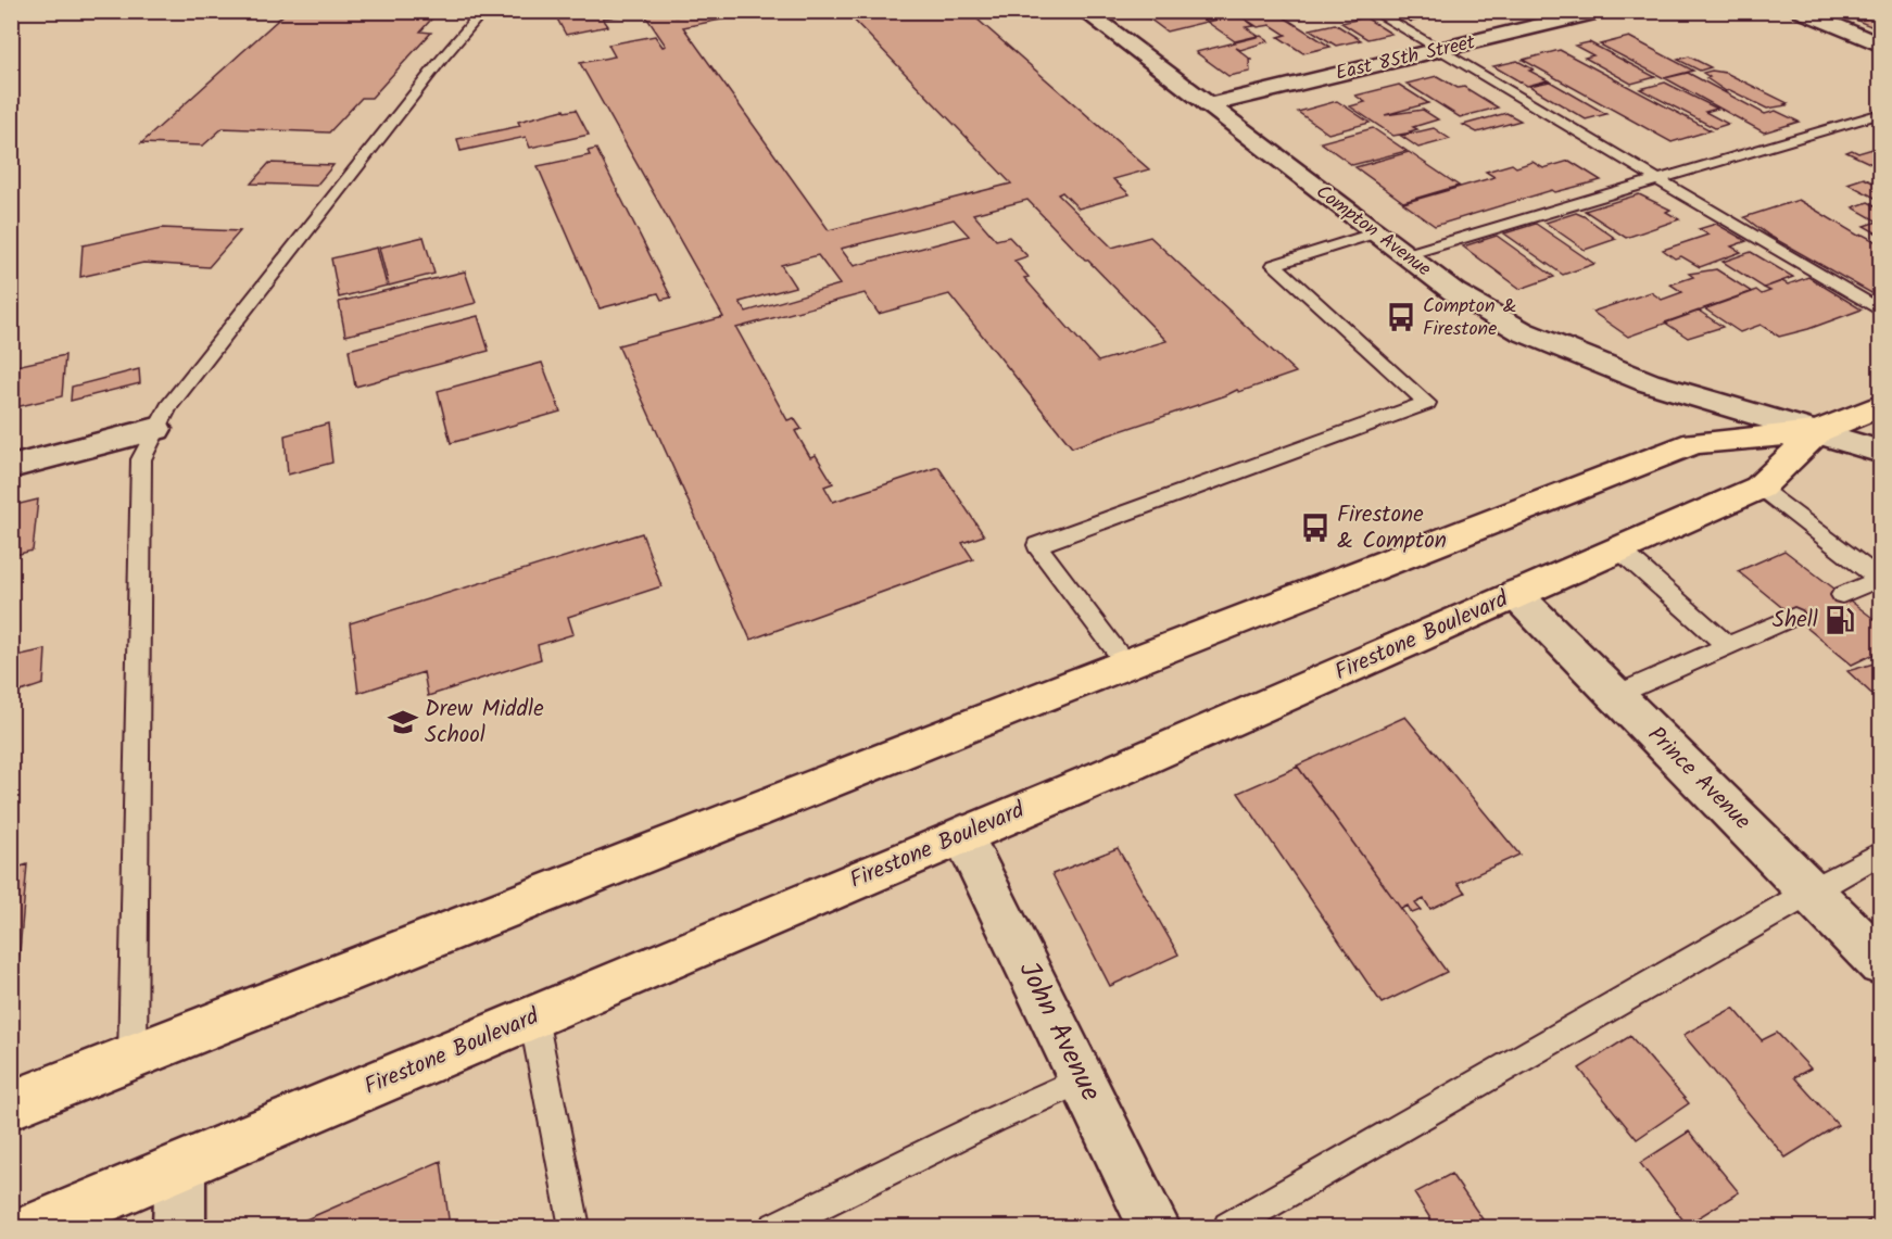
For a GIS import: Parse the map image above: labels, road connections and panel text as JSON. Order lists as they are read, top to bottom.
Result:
{
  "streets": {
    "main road": ["Firestone Boulevard"],
    "street": [
      "East 85th Street",
      "Compton Avenue",
      "Prince Avenue",
      "John Avenue"
    ]
  },
  "crossings": [
    ["East 85th Street", "Compton Avenue"],
    ["Compton Avenue", "Firestone Boulevard"],
    ["Firestone Boulevard", "Prince Avenue"],
    ["Firestone Boulevard", "John Avenue"]
  ],
  "places": {
    "bus stop": ["Compton & Firestone", "Firestone & Compton"],
    "fuel station": ["Shell"],
    "school or university": ["Drew Middle School"]
  }
}
